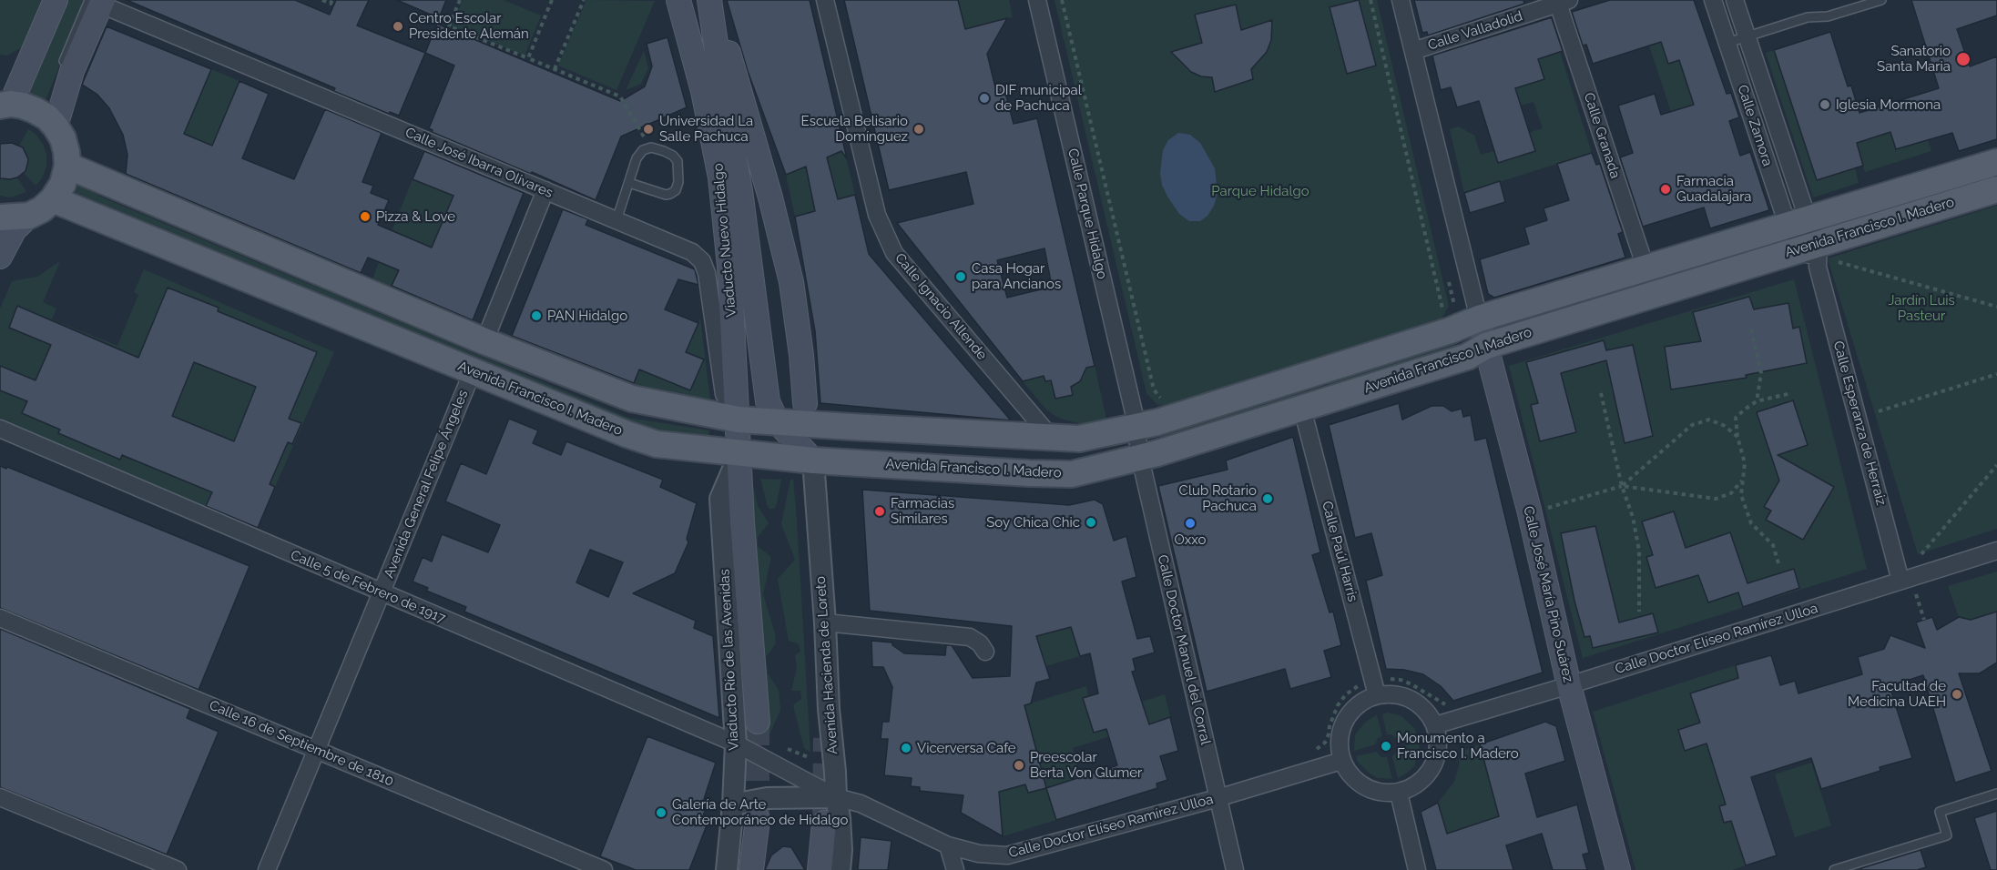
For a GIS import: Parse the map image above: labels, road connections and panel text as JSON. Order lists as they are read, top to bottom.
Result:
{
  "streets": {
    "main road": [
      "Avenida Francisco I. Madero",
      "Viaducto Nuevo Hidalgo",
      "Calle José María Pino Suárez",
      "Viaducto Río de las Avenidas"
    ],
    "street": [
      "Calle Valladolid",
      "Calle Zamora",
      "Calle Granada",
      "Calle José Ibarra Olivares",
      "Calle Parque Hidalgo",
      "Calle Ignacio Allende",
      "Calle Esperanza de Herraiz",
      "Avenida General Felipe Ángeles",
      "Calle Paúl Harris",
      "Calle 5 de Febrero de 1917",
      "Calle Doctor Elíseo Ramírez Ulloa",
      "Calle Doctor Manuel del Corral",
      "Avenida Hacienda de Loreto",
      "Calle 16 de Septiembre de 1810"
    ]
  },
  "crossings": [
    ["Calle Valladolid", "Calle Granada"],
    ["Calle Zamora", "Avenida Francisco I. Madero"],
    ["Calle Zamora", "Calle Esperanza de Herraiz"],
    ["Calle Granada", "Avenida Francisco I. Madero"],
    ["Calle José Ibarra Olivares", "Avenida Francisco I. Madero"],
    ["Calle José Ibarra Olivares", "Viaducto Nuevo Hidalgo"],
    ["Calle José Ibarra Olivares", "Viaducto Río de las Avenidas"],
    ["Calle Parque Hidalgo", "Avenida Francisco I. Madero"],
    ["Calle Parque Hidalgo", "Calle Doctor Manuel del Corral"],
    ["Avenida Francisco I. Madero", "Viaducto Nuevo Hidalgo"],
    ["Avenida Francisco I. Madero", "Calle Ignacio Allende"],
    ["Avenida Francisco I. Madero", "Calle Esperanza de Herraiz"],
    ["Avenida Francisco I. Madero", "Avenida General Felipe Ángeles"],
    ["Avenida Francisco I. Madero", "Calle Paúl Harris"],
    ["Avenida Francisco I. Madero", "Calle José María Pino Suárez"],
    ["Avenida Francisco I. Madero", "Calle Doctor Manuel del Corral"],
    ["Avenida Francisco I. Madero", "Viaducto Río de las Avenidas"],
    ["Avenida Francisco I. Madero", "Avenida Hacienda de Loreto"],
    ["Viaducto Nuevo Hidalgo", "Viaducto Río de las Avenidas"],
    ["Calle Esperanza de Herraiz", "Calle Doctor Elíseo Ramírez Ulloa"],
    ["Avenida General Felipe Ángeles", "Calle 5 de Febrero de 1917"],
    ["Avenida General Felipe Ángeles", "Calle 16 de Septiembre de 1810"],
    ["Calle Paúl Harris", "Calle Doctor Elíseo Ramírez Ulloa"],
    ["Calle 5 de Febrero de 1917", "Calle Doctor Elíseo Ramírez Ulloa"],
    ["Calle 5 de Febrero de 1917", "Viaducto Río de las Avenidas"],
    ["Calle José María Pino Suárez", "Calle Doctor Elíseo Ramírez Ulloa"],
    ["Calle Doctor Elíseo Ramírez Ulloa", "Calle Doctor Manuel del Corral"],
    ["Calle Doctor Elíseo Ramírez Ulloa", "Viaducto Río de las Avenidas"],
    ["Calle Doctor Elíseo Ramírez Ulloa", "Avenida Hacienda de Loreto"]
  ],
  "parks": ["Parque Hidalgo", "Jardín Luis Pasteur"],
  "places": [
    "Centro Escolar Presidente Alemán",
    "Sanatorio Santa Maria",
    "DIF municipal de Pachuca",
    "Iglesia Mormona",
    "Universidad La Salle Pachuca",
    "Escuela Belisario Domínguez",
    "Farmacia Guadalajara",
    "Pizza & Love",
    "Casa Hogar para Ancianos",
    "PAN Hidalgo",
    "Club Rotario Pachuca",
    "Farmacias Similares",
    "Soy Chica Chic",
    "Oxxo",
    "Facultad de Medicina UAEH",
    "Monumento a Francisco I. Madero",
    "Vicerversa Cafe",
    "Preescolar Berta Von Glumer",
    "Galería de Arte Contemporáneo de Hidalgo"
  ]
}
